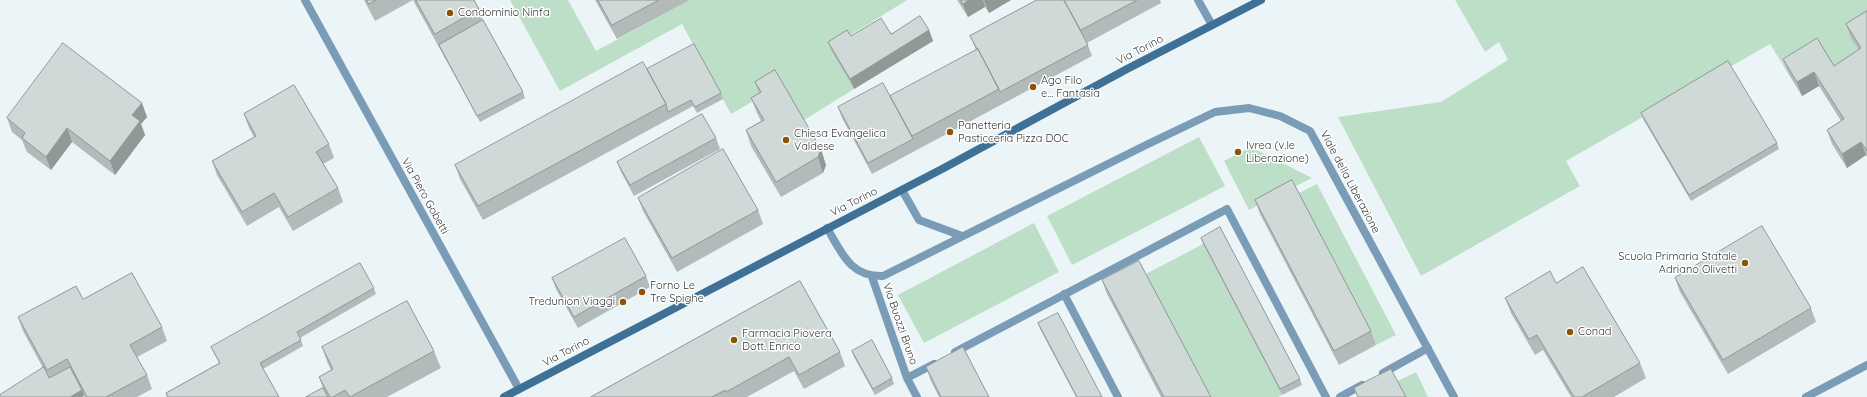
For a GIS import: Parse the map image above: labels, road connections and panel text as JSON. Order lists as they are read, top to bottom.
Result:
{
  "streets": {
    "street": [
      "Via Torino",
      "Viale della Liberazione",
      "Via Piero Gobetti",
      "Via Buozzi Bruno"
    ]
  },
  "crossings": [
    ["Via Torino", "Via Piero Gobetti"],
    ["Viale della Liberazione", "Via Buozzi Bruno"]
  ],
  "places": [
    "Condominio Ninfa",
    "Ago Filo e... Fantasia",
    "Panetteria Pasticceria Pizza DOC",
    "Chiesa Evangelica Valdese",
    "Ivrea (v.le Liberazione)",
    "Scuola Primaria Statale Adriano Olivetti",
    "Forno Le Tre Spighe",
    "Tredunion Viaggi",
    "Conad",
    "Farmacia Piovera Dott. Enrico"
  ]
}
